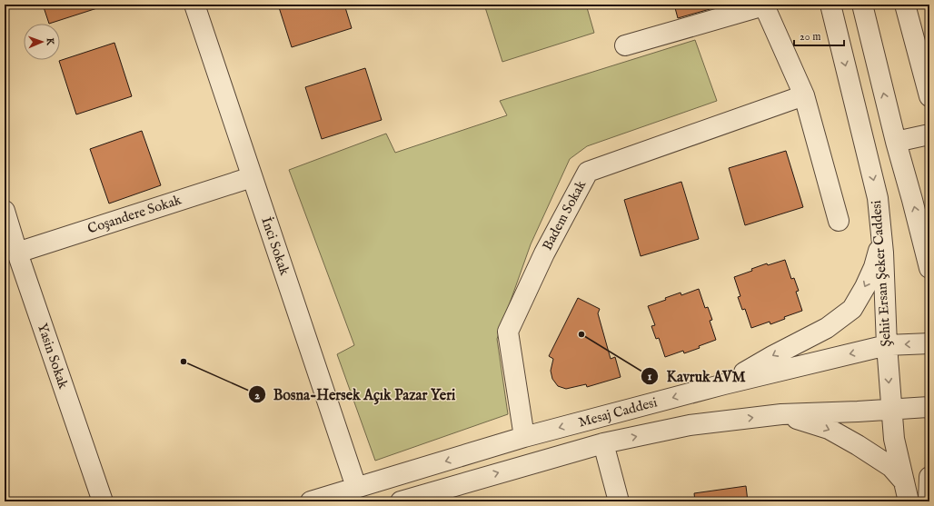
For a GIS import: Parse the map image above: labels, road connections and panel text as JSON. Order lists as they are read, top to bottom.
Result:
{
  "streets": {
    "street": [
      "Coşandere Sokak",
      "Badem Sokak",
      "İnci Sokak",
      "Şehit Ersan Şeker Caddesi",
      "Yasin Sokak",
      "Mesaj Caddesi"
    ]
  },
  "crossings": [
    ["Coşandere Sokak", "İnci Sokak"],
    ["Coşandere Sokak", "Yasin Sokak"],
    ["Badem Sokak", "Mesaj Caddesi"],
    ["İnci Sokak", "Mesaj Caddesi"],
    ["Şehit Ersan Şeker Caddesi", "Mesaj Caddesi"]
  ],
  "places": ["Kavruk AVM", "Bosna-Hersek Açık Pazar Yeri"],
  "scale_bar": "20 m",
  "north": "right"
}
